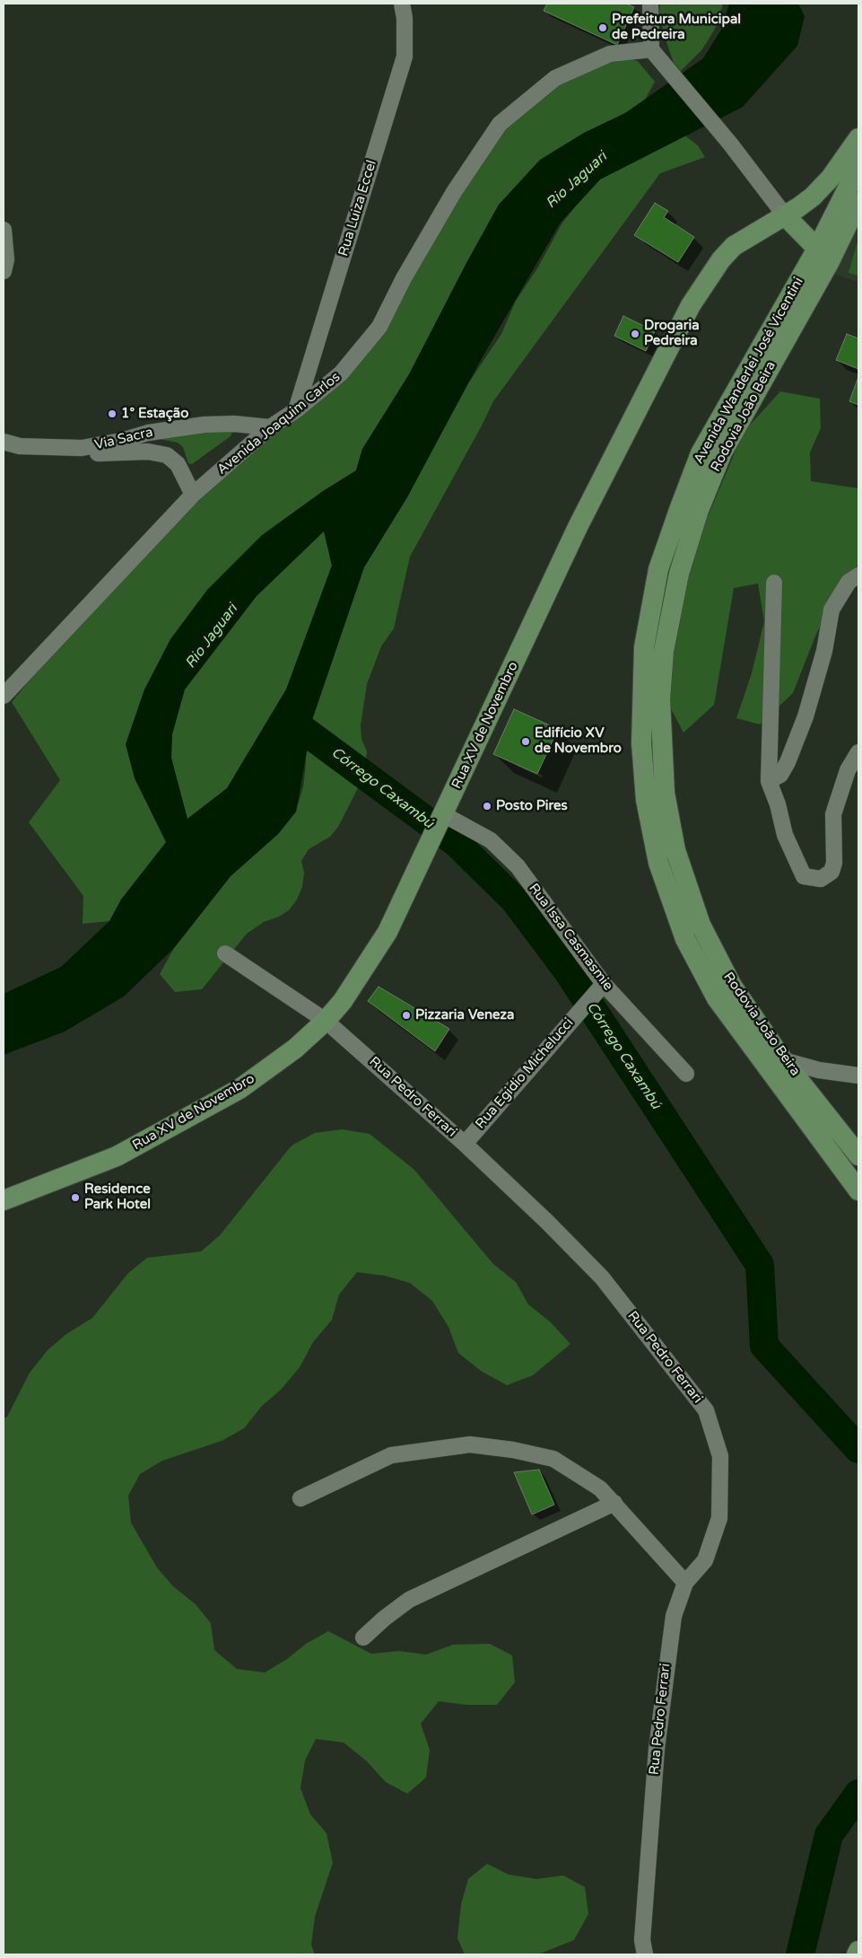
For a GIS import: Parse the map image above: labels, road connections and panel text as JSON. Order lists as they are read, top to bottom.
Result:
{
  "streets": {
    "main road": ["Avenida Wanderlei José Vicentini", "Rodovia João Beira", "Rua XV de Novembro"],
    "street": [
      "Rua Luiza Eccel",
      "Avenida Joaquim Carlos",
      "Via Sacra",
      "Rua Issa Casmasmie",
      "Rua Egidio Michelucci",
      "Rua Pedro Ferrari"
    ]
  },
  "crossings": [
    ["Rua Luiza Eccel", "Avenida Joaquim Carlos"],
    ["Avenida Wanderlei José Vicentini", "Rodovia João Beira"],
    ["Avenida Joaquim Carlos", "Via Sacra"],
    ["Rua XV de Novembro", "Rua Issa Casmasmie"],
    ["Rua XV de Novembro", "Rua Pedro Ferrari"],
    ["Rua Issa Casmasmie", "Rua Egidio Michelucci"],
    ["Rua Egidio Michelucci", "Rua Pedro Ferrari"]
  ],
  "water": ["Rio Jaguari", "Córrego Caxambú"],
  "places": [
    "Prefeitura Municipal de Pedreira",
    "Drogaria Pedreira",
    "1° Estação",
    "Edifício XV de Novembro",
    "Posto Pires",
    "Pizzaria Veneza",
    "Residence Park Hotel"
  ]
}
